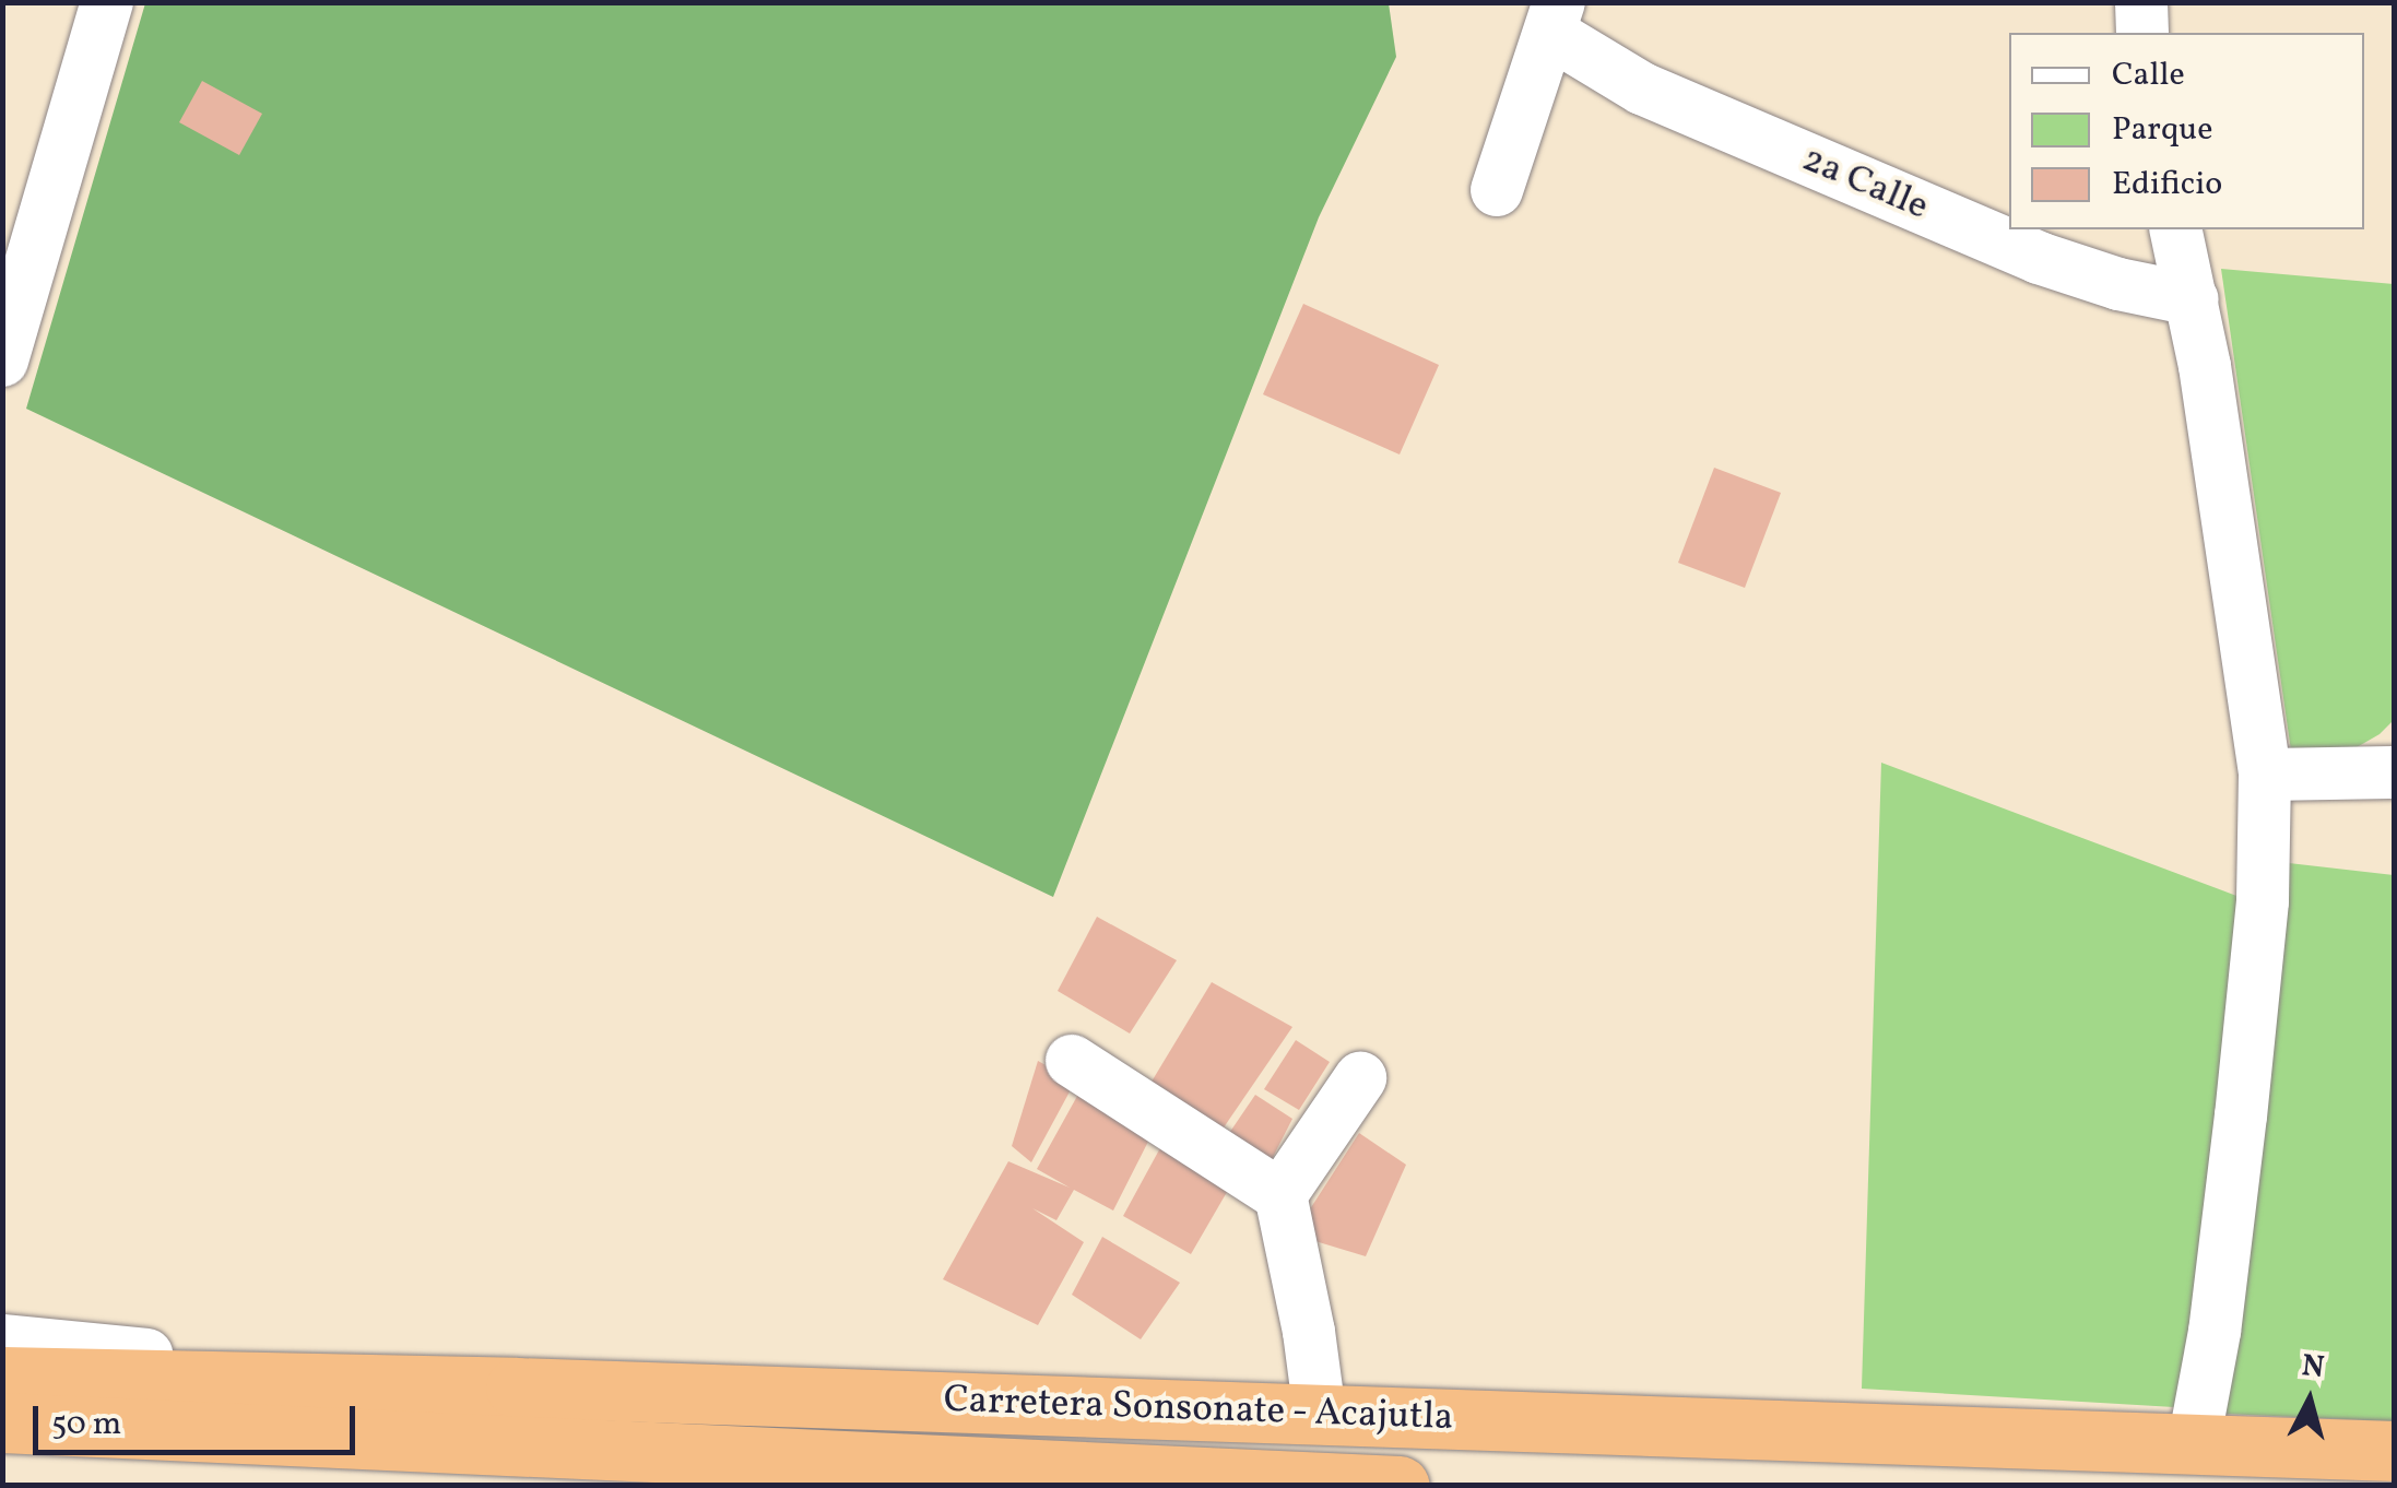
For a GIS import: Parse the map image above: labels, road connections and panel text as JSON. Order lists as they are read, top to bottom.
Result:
{
  "streets": {
    "highway": ["Carretera Sonsonate - Acajutla"],
    "street": ["2a Calle"]
  },
  "legend": ["Calle", "Parque", "Edificio"],
  "scale_bar": "50 m",
  "north": "top"
}
